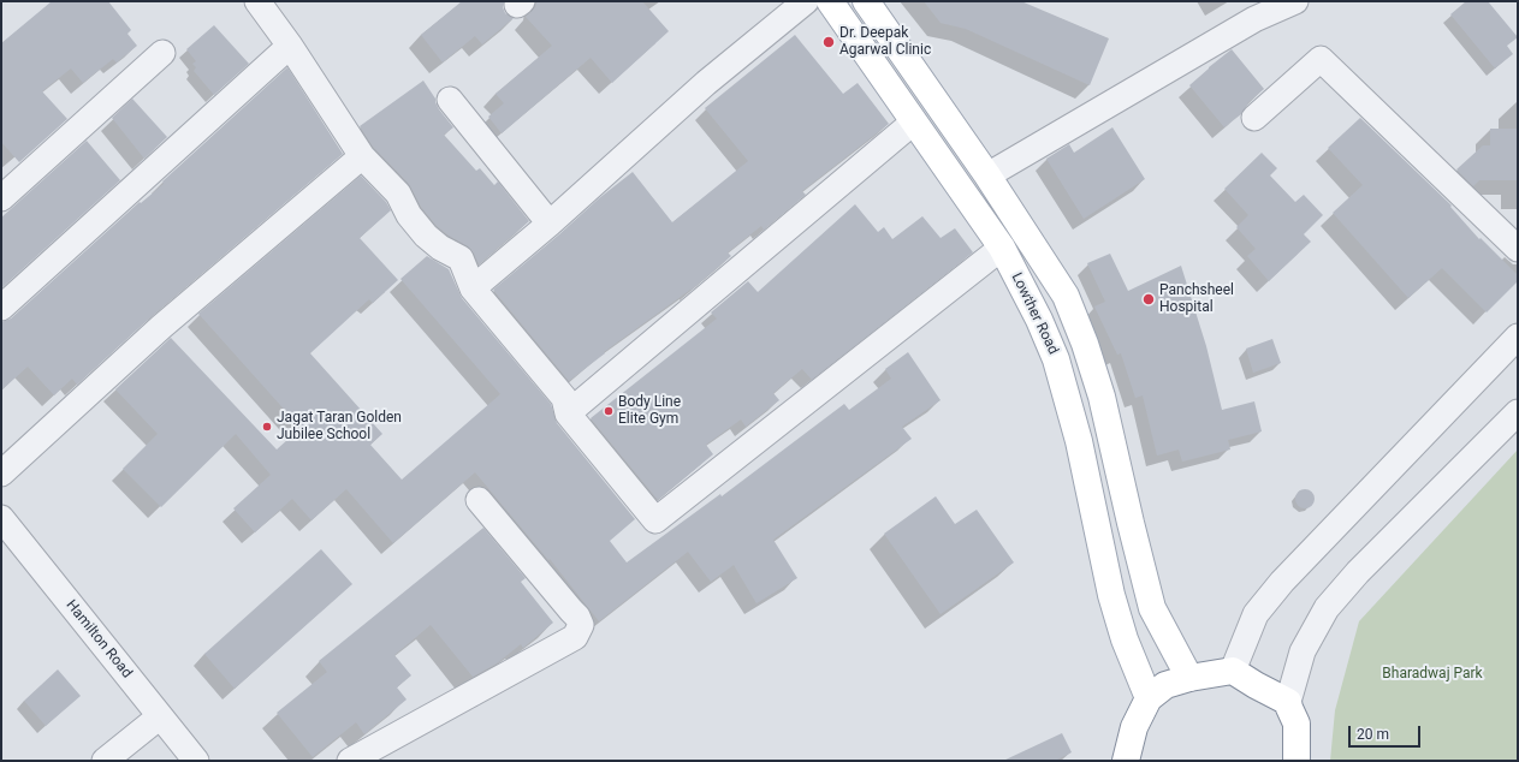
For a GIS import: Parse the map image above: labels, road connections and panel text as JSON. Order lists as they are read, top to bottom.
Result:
{
  "streets": {
    "main road": ["Lowther Road"],
    "street": ["Hamilton Road"]
  },
  "parks": ["Bharadwaj Park"],
  "places": [
    "Dr. Deepak Agarwal Clinic",
    "Panchsheel Hospital",
    "Body Line Elite Gym",
    "Jagat Taran Golden Jubilee School"
  ],
  "scale_bar": "20 m"
}
